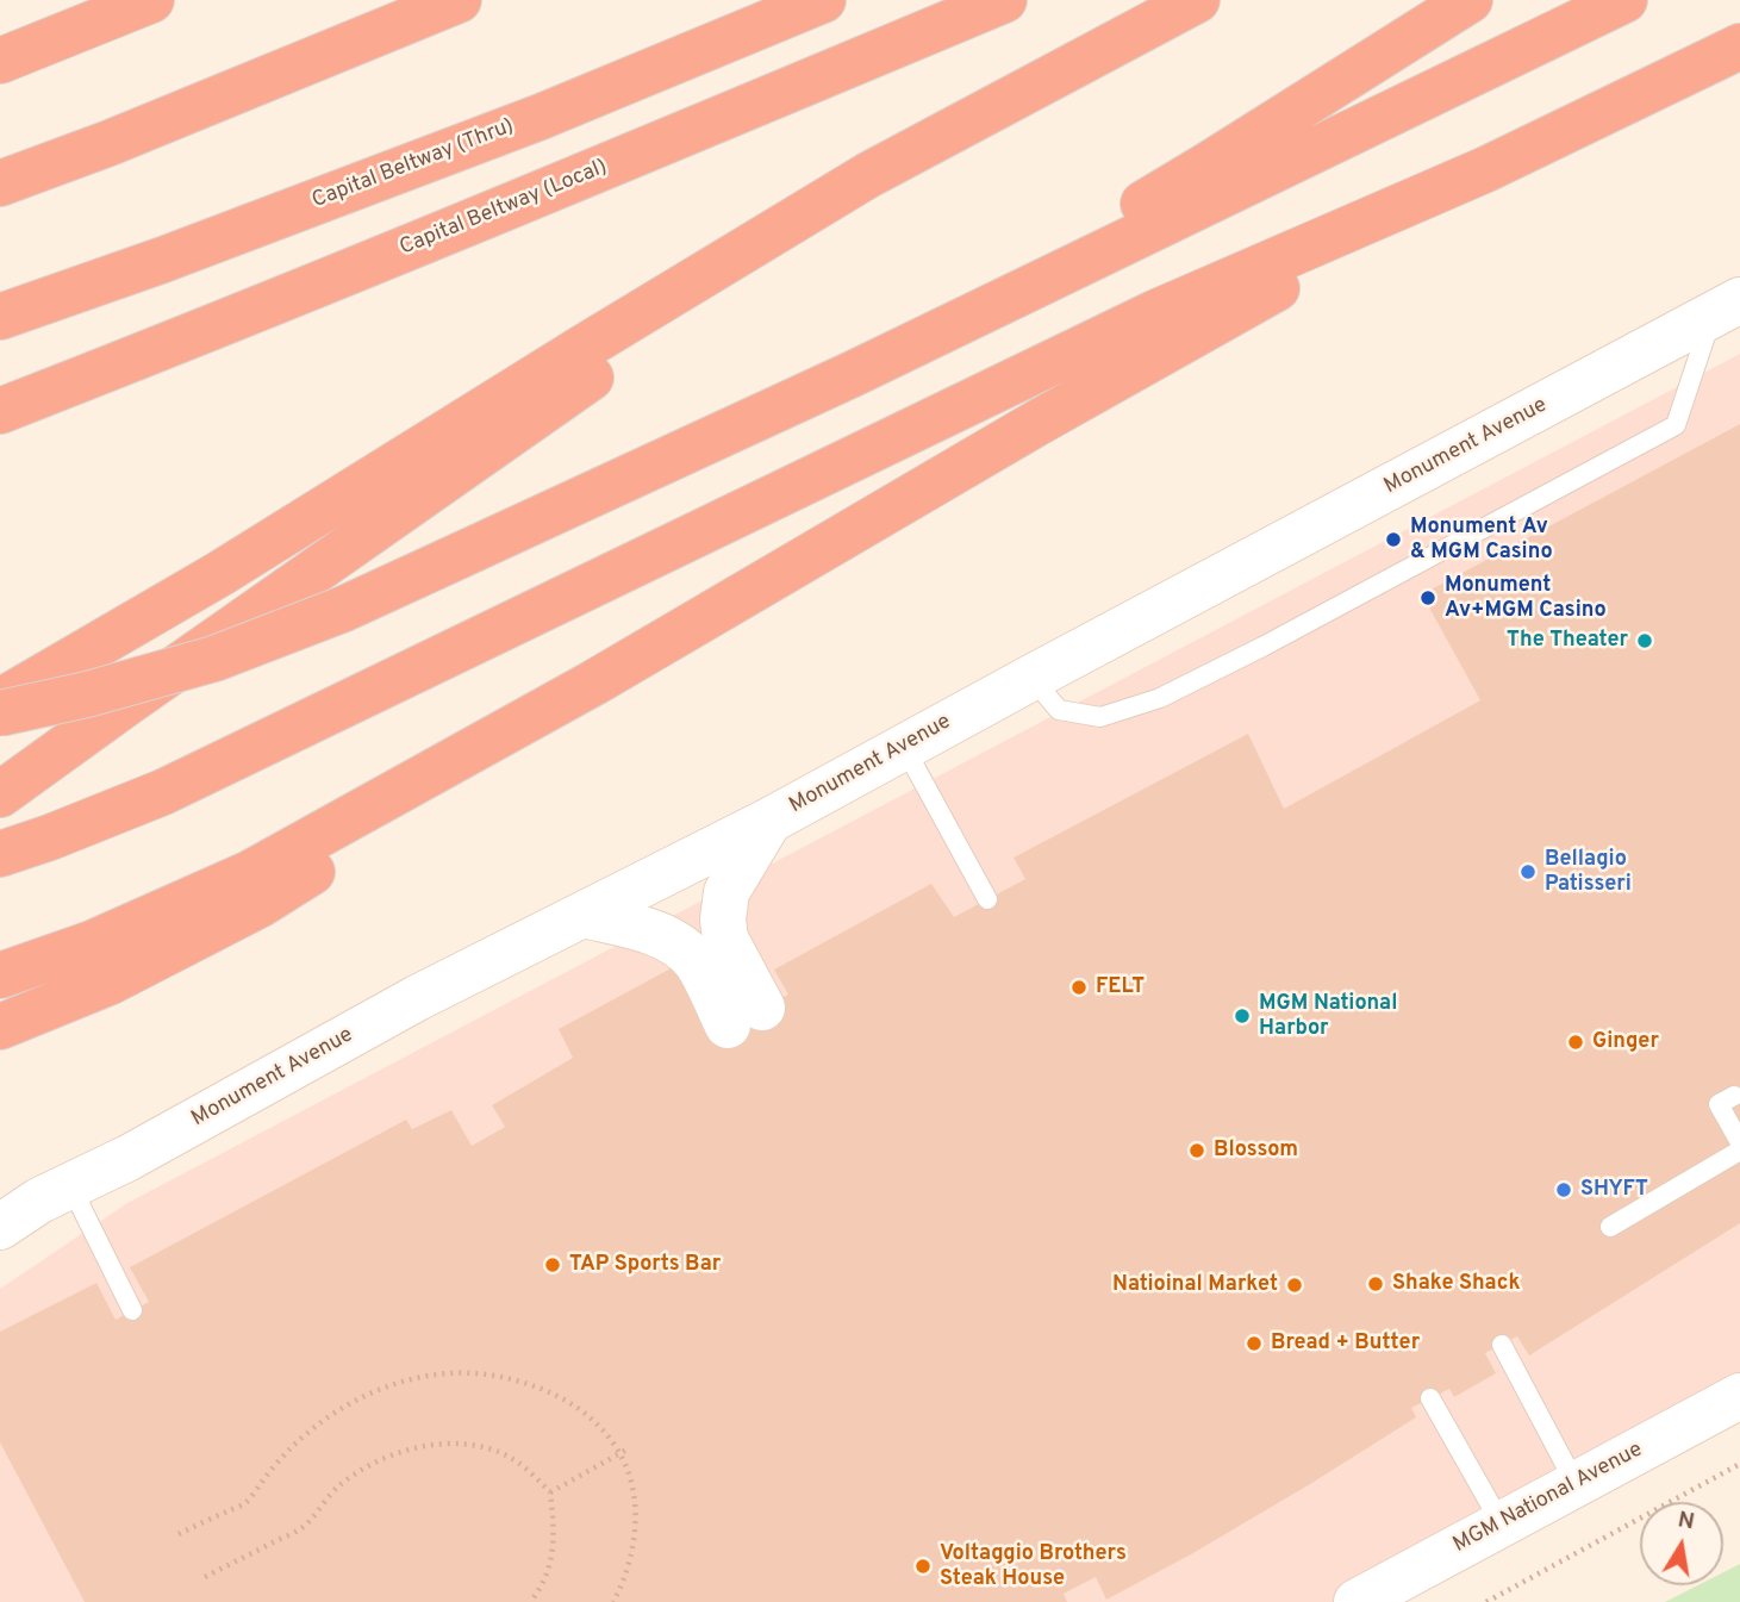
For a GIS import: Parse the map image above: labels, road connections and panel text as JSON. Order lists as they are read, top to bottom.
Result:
{
  "streets": {
    "highway": ["Capital Beltway (Thru)", "Capital Beltway (Local)"],
    "main road": ["Monument Avenue", "MGM National Avenue"]
  },
  "places": [
    "Monument Av & MGM Casino",
    "Monument Av+MGM Casino",
    "The Theater",
    "Bellagio Patisseri",
    "FELT",
    "MGM National Harbor",
    "Ginger",
    "Blossom",
    "SHYFT",
    "TAP Sports Bar",
    "Shake Shack",
    "Natioinal Market",
    "Bread + Butter",
    "Voltaggio Brothers Steak House"
  ],
  "north": "top"
}
